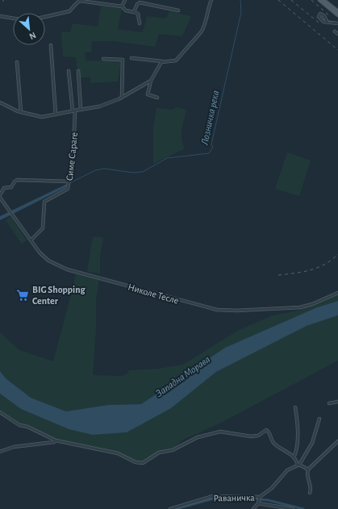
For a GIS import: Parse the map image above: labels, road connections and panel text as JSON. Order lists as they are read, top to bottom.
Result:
{
  "streets": {
    "street": ["Симе Сараге", "Николе Тесле", "Раваничка"]
  },
  "crossings": [
    ["Симе Сараге", "Николе Тесле"]
  ],
  "water": ["Лозничка река", "Западна Морава"],
  "places": {
    "supermarket": ["BIG Shopping Center"]
  },
  "north": "bottom right"
}
